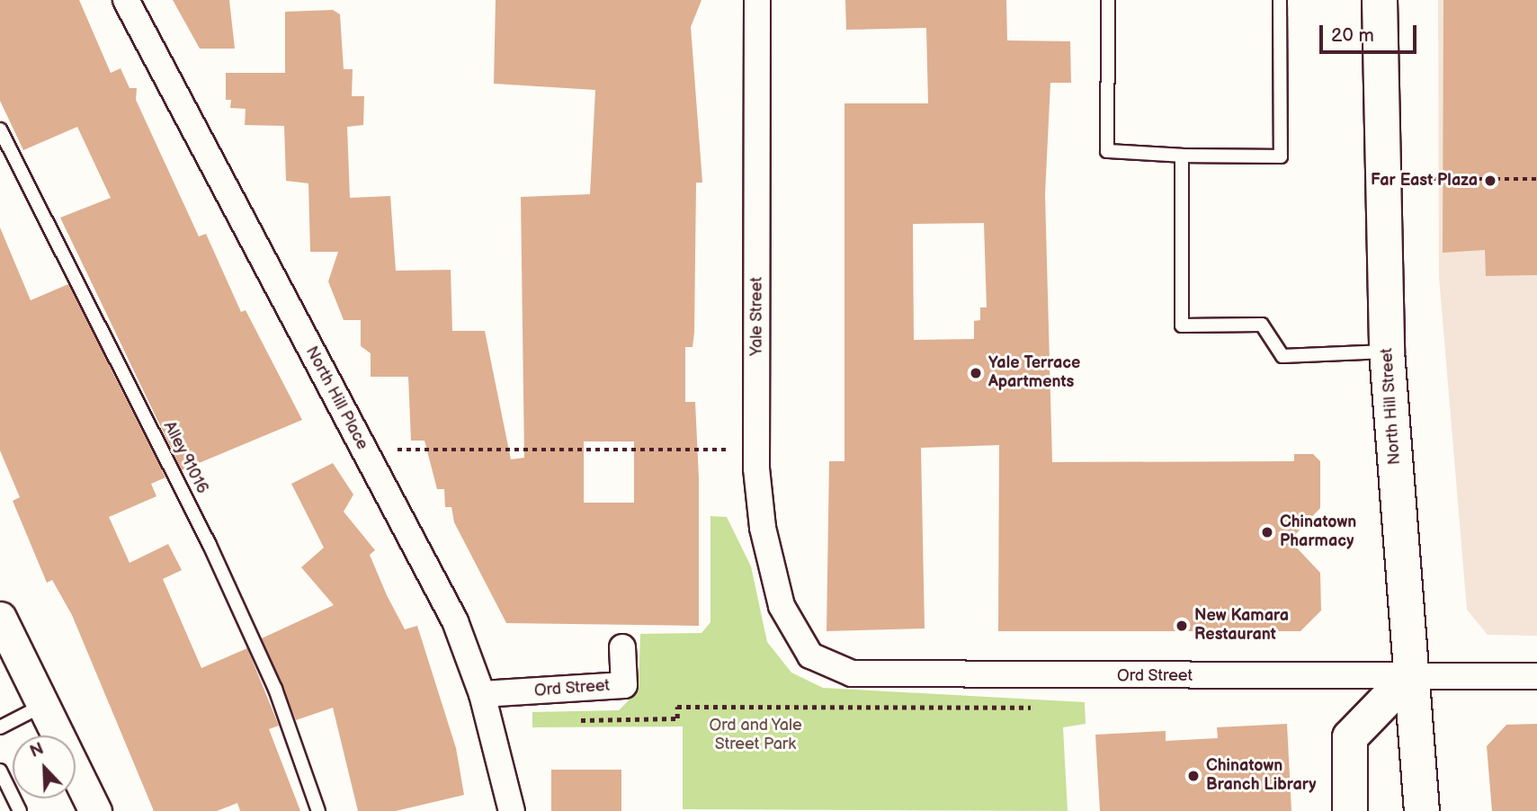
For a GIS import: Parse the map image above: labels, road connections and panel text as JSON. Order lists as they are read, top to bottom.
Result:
{
  "streets": {
    "main road": ["North Hill Street"],
    "street": ["Yale Street", "North Hill Place", "Ord Street"],
    "lane": ["Alley 91016"]
  },
  "crossings": [
    ["Yale Street", "Ord Street"],
    ["North Hill Place", "Ord Street"],
    ["North Hill Street", "Ord Street"]
  ],
  "parks": ["Ord and Yale Street Park"],
  "places": [
    "Far East Plaza",
    "Yale Terrace Apartments",
    "Chinatown Pharmacy",
    "New Kamara Restaurant",
    "Chinatown Branch Library"
  ],
  "scale_bar": "20 m",
  "north": "top left"
}
